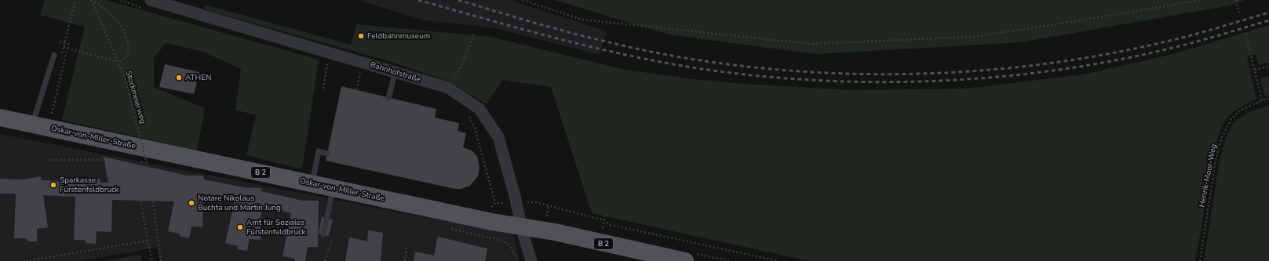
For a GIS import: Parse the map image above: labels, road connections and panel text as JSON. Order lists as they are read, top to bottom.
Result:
{
  "streets": {
    "main road": ["Oskar-von-Miller-Straße", "B 2"],
    "street": ["Bahnhofstraße"],
    "path": ["Stockmeierweg", "Henrik-Moor-Weg"]
  },
  "crossings": [
    ["Bahnhofstraße", "Oskar-von-Miller-Straße"]
  ],
  "places": [
    "Feldbahnmuseum",
    "ATHEN",
    "Sparkasse Fürstenfeldbruck",
    "Notare Nikolaus Buchta und Martin Jung",
    "Amt für Soziales Fürstenfeldbruck"
  ]
}
